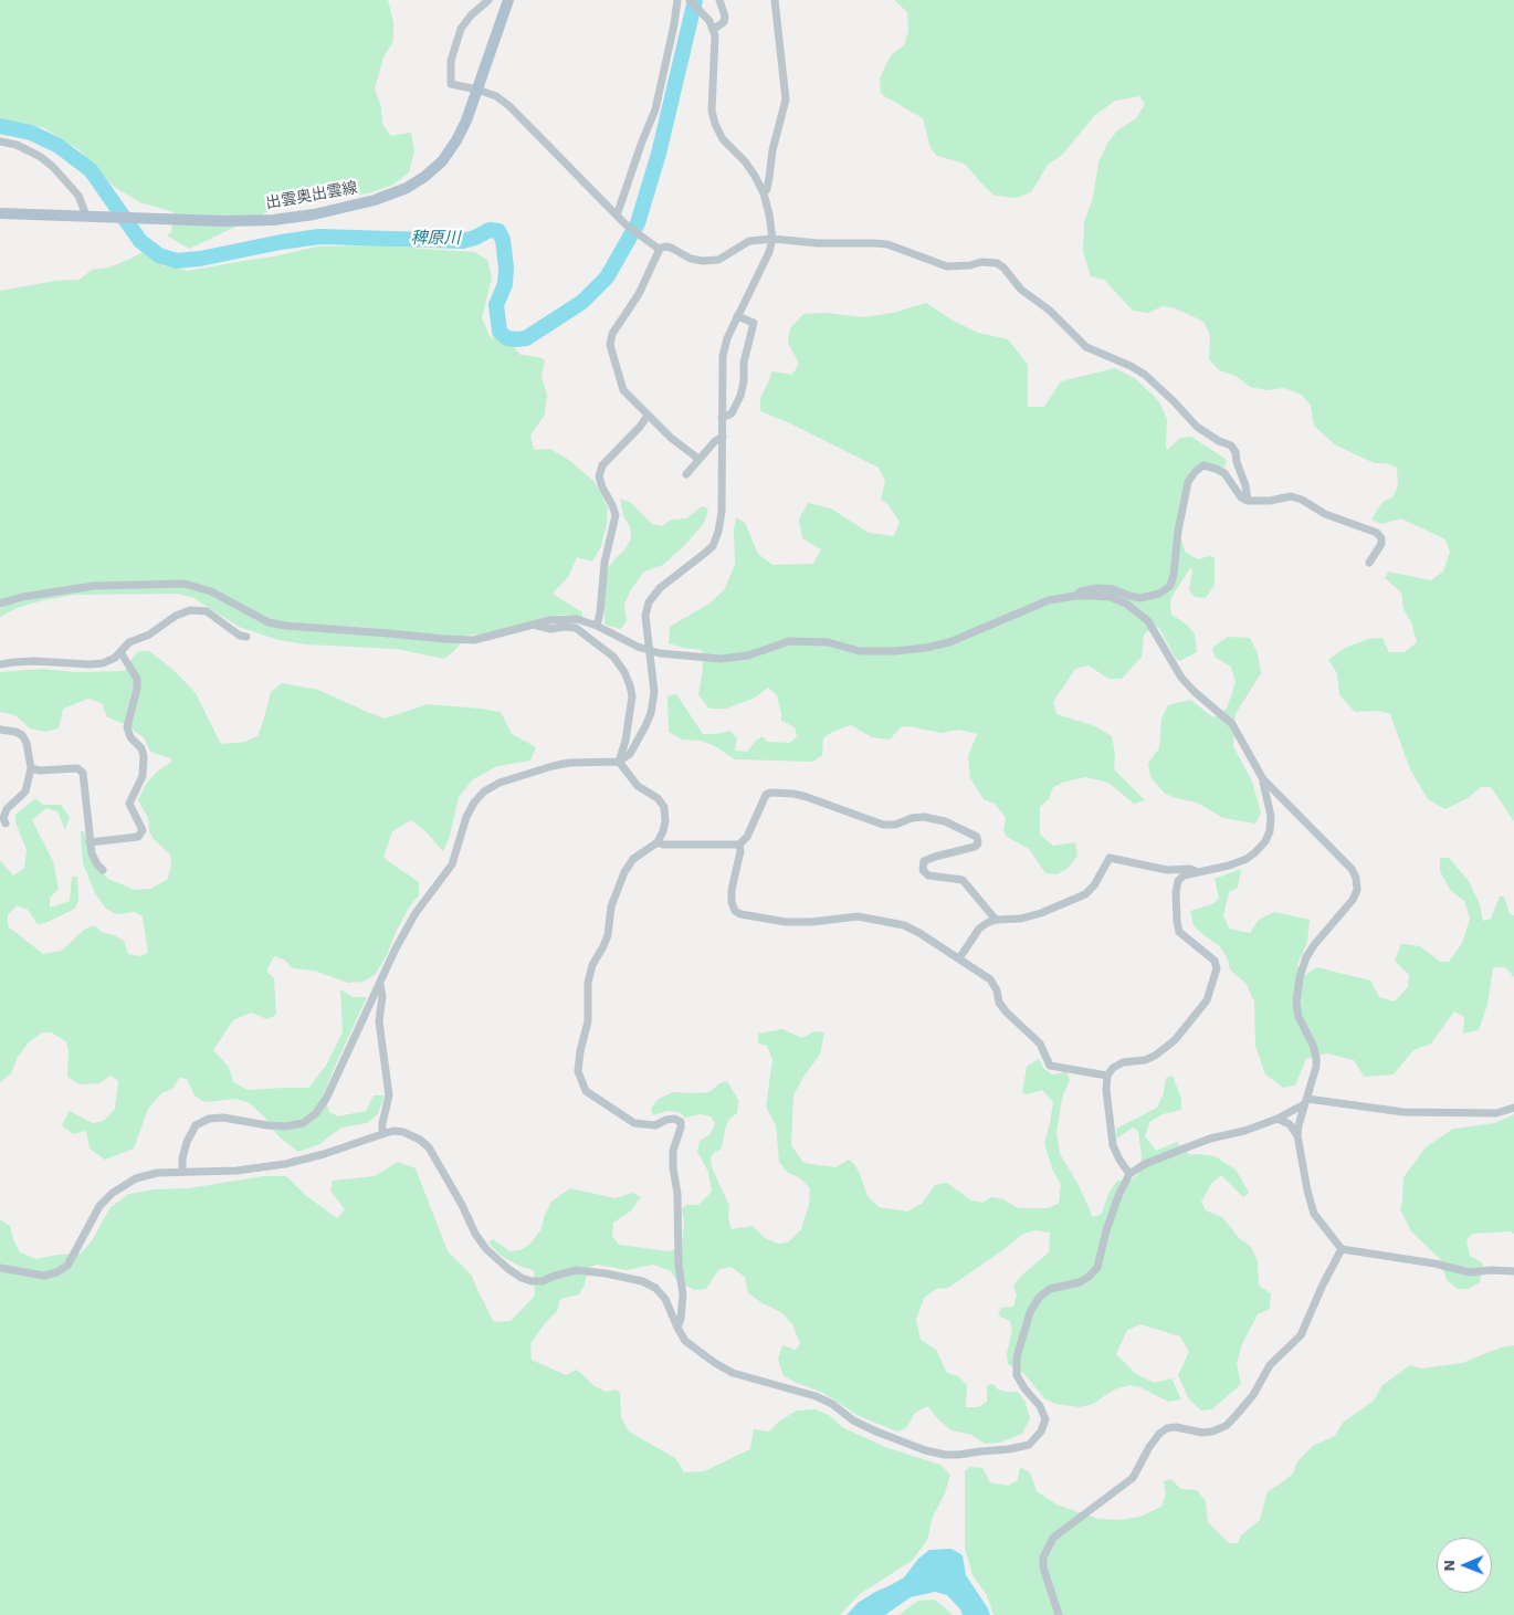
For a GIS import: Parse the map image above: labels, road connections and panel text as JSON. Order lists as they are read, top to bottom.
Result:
{
  "streets": {
    "main road": ["出雲奥出雲線"]
  },
  "water": ["稗原川"],
  "north": "left"
}
